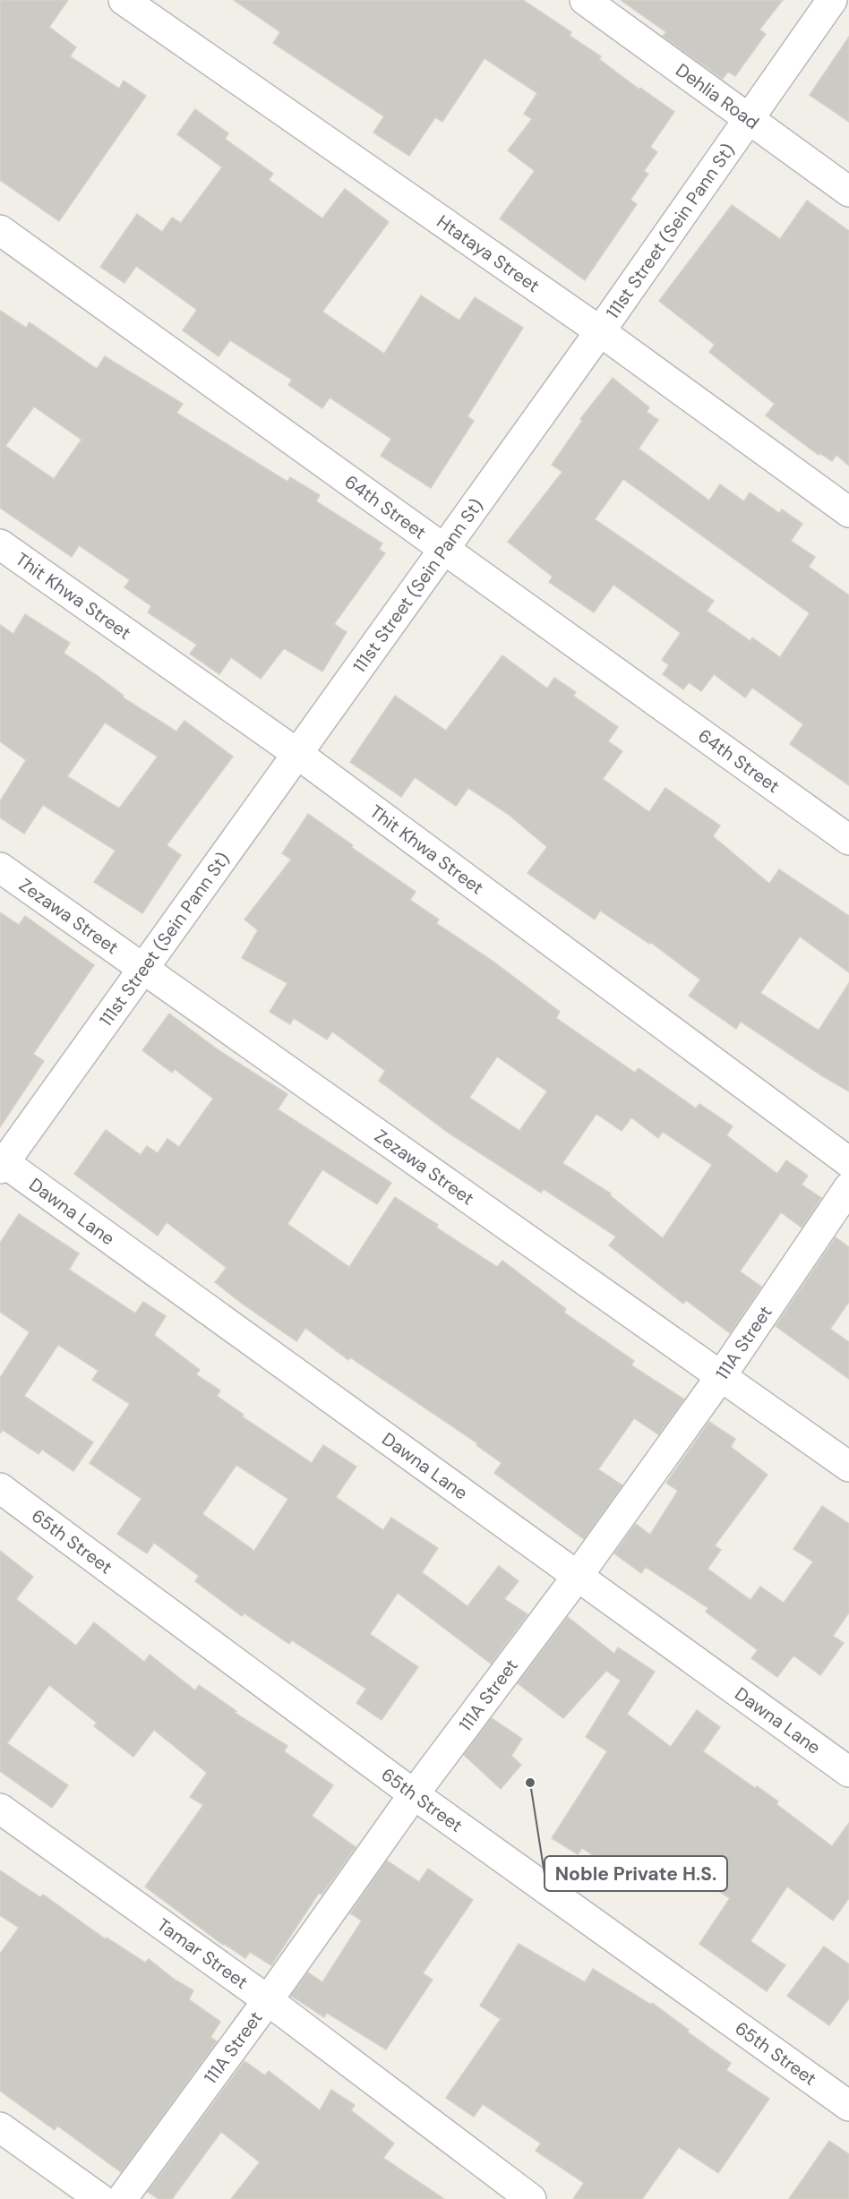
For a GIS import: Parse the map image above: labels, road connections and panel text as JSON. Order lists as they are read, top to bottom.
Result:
{
  "streets": {
    "street": [
      "Dehlia Road",
      "111st Street (Sein Pann St)",
      "Htataya Street",
      "64th Street",
      "Thit Khwa Street",
      "Zezawa Street",
      "Dawna Lane",
      "111A Street",
      "65th Street",
      "Tamar Street"
    ]
  },
  "crossings": [
    ["Dehlia Road", "111st Street (Sein Pann St)"],
    ["111st Street (Sein Pann St)", "Htataya Street"],
    ["111st Street (Sein Pann St)", "64th Street"],
    ["111st Street (Sein Pann St)", "Thit Khwa Street"],
    ["111st Street (Sein Pann St)", "Zezawa Street"],
    ["111st Street (Sein Pann St)", "Dawna Lane"],
    ["Zezawa Street", "111A Street"],
    ["Dawna Lane", "111A Street"],
    ["111A Street", "65th Street"],
    ["111A Street", "Tamar Street"]
  ],
  "places": ["Noble Private H.S."]
}
